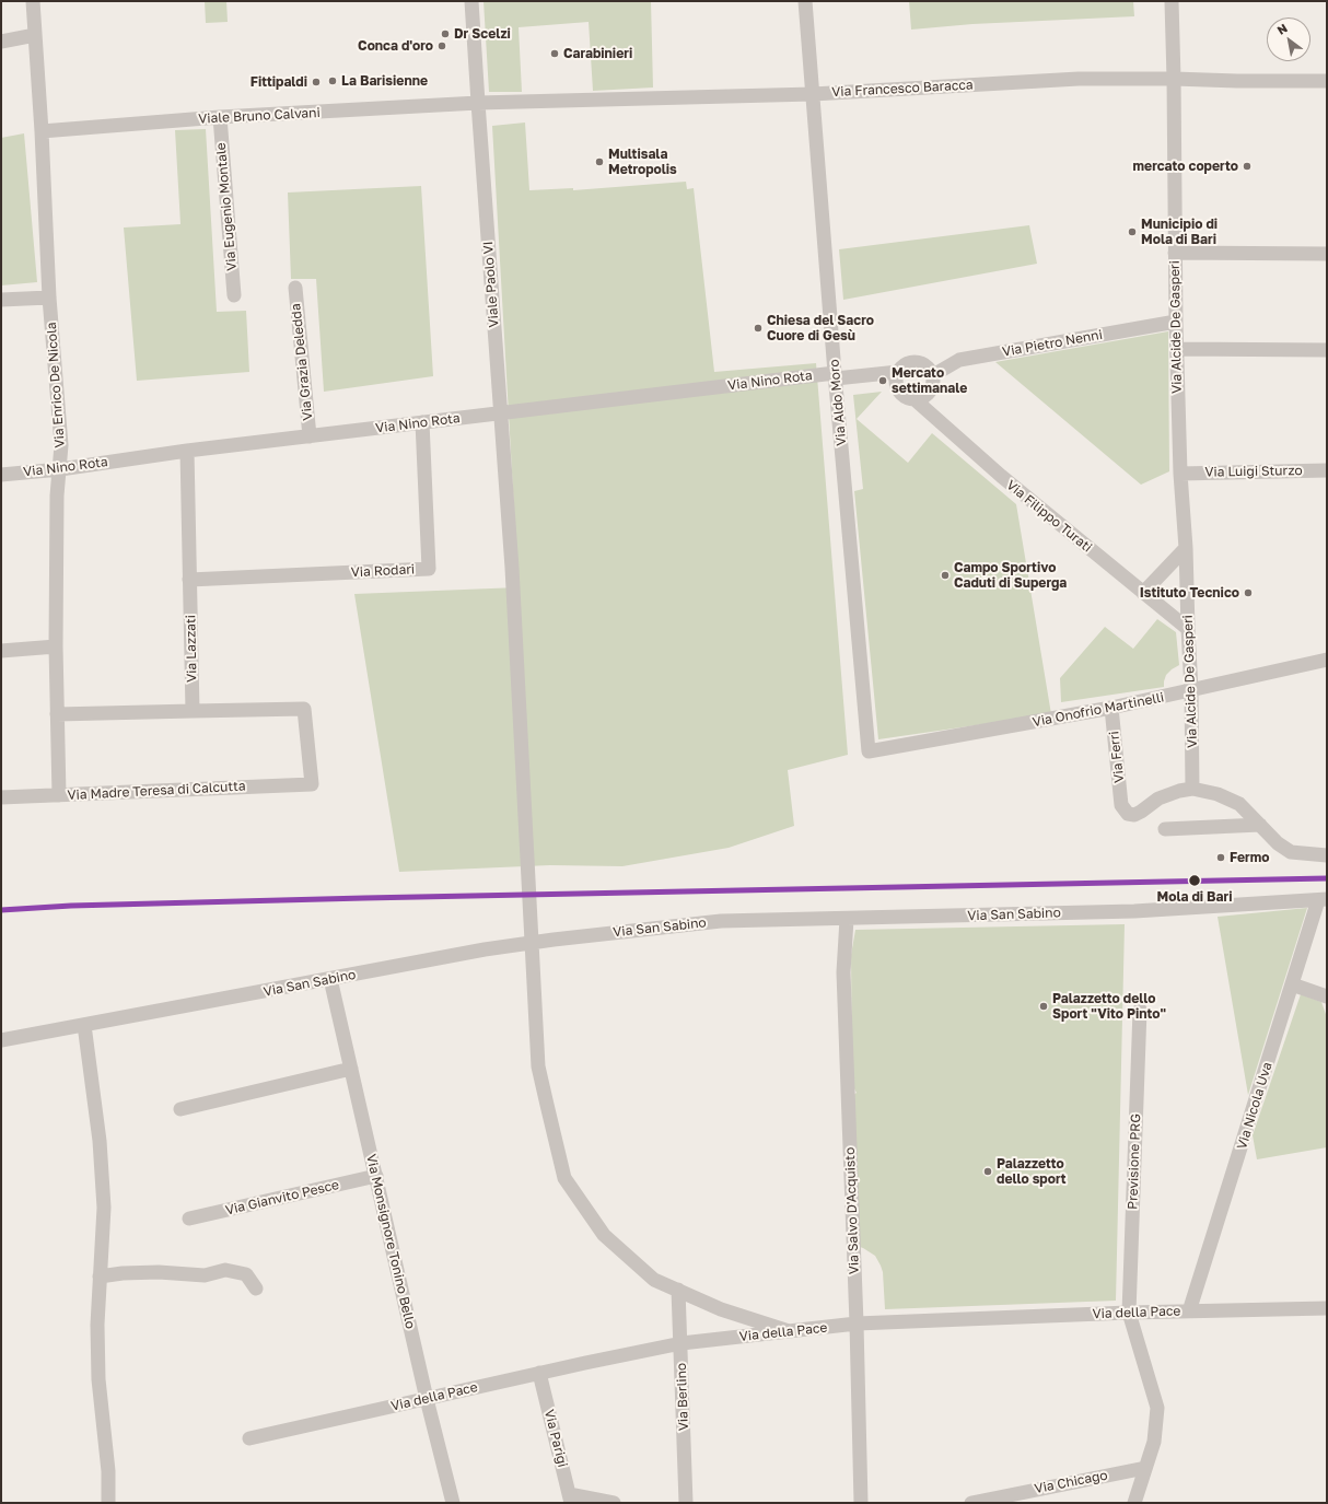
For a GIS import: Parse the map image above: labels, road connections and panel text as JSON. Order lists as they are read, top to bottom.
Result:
{
  "streets": {
    "street": [
      "Via Francesco Baracca",
      "Viale Bruno Calvani",
      "Via Eugenio Montale",
      "Viale Paolo VI",
      "Via Alcide De Gasperi",
      "Via Pietro Nenni",
      "Via Grazia Deledda",
      "Via Nino Rota",
      "Via Enrico De Nicola",
      "Via Aldo Moro",
      "Via Luigi Sturzo",
      "Via Filippo Turati",
      "Via Rodari",
      "Via Lazzati",
      "Via Onofrio Martinelli",
      "Via Ferri",
      "Via Madre Teresa di Calcutta",
      "Via San Sabino",
      "Via Nicola Uva",
      "Previsione PRG",
      "Via Gianvito Pesce",
      "Via Salvo D'Acquisto",
      "Via Monsignore Tonino Bello",
      "Via della Pace",
      "Via Berlino",
      "Via Parigi",
      "Via Chicago"
    ]
  },
  "crossings": [
    ["Via Francesco Baracca", "Viale Bruno Calvani"],
    ["Via Francesco Baracca", "Viale Paolo VI"],
    ["Via Francesco Baracca", "Via Alcide De Gasperi"],
    ["Via Francesco Baracca", "Via Aldo Moro"],
    ["Viale Bruno Calvani", "Via Eugenio Montale"],
    ["Viale Bruno Calvani", "Viale Paolo VI"],
    ["Viale Bruno Calvani", "Via Enrico De Nicola"],
    ["Viale Paolo VI", "Via Nino Rota"],
    ["Viale Paolo VI", "Via della Pace"],
    ["Viale Paolo VI", "Via Berlino"],
    ["Via Alcide De Gasperi", "Via Pietro Nenni"],
    ["Via Alcide De Gasperi", "Via Luigi Sturzo"],
    ["Via Alcide De Gasperi", "Via Filippo Turati"],
    ["Via Alcide De Gasperi", "Via Onofrio Martinelli"],
    ["Via Alcide De Gasperi", "Via Ferri"],
    ["Via Pietro Nenni", "Via Nino Rota"],
    ["Via Pietro Nenni", "Via Filippo Turati"],
    ["Via Grazia Deledda", "Via Nino Rota"],
    ["Via Nino Rota", "Via Enrico De Nicola"],
    ["Via Nino Rota", "Via Aldo Moro"],
    ["Via Nino Rota", "Via Filippo Turati"],
    ["Via Nino Rota", "Via Rodari"],
    ["Via Nino Rota", "Via Lazzati"],
    ["Via Enrico De Nicola", "Via Madre Teresa di Calcutta"],
    ["Via Aldo Moro", "Via Onofrio Martinelli"],
    ["Via Rodari", "Via Lazzati"],
    ["Via Lazzati", "Via Madre Teresa di Calcutta"],
    ["Via Onofrio Martinelli", "Via Ferri"],
    ["Via San Sabino", "Via Nicola Uva"],
    ["Via San Sabino", "Via Salvo D'Acquisto"],
    ["Via San Sabino", "Via Monsignore Tonino Bello"],
    ["Via Nicola Uva", "Via della Pace"],
    ["Previsione PRG", "Via della Pace"],
    ["Previsione PRG", "Via Chicago"],
    ["Via Gianvito Pesce", "Via Monsignore Tonino Bello"],
    ["Via Salvo D'Acquisto", "Via della Pace"],
    ["Via Monsignore Tonino Bello", "Via della Pace"],
    ["Via della Pace", "Via Berlino"],
    ["Via della Pace", "Via Parigi"]
  ],
  "places": [
    "Dr Scelzi",
    "Conca d'oro",
    "Carabinieri",
    "La Barisienne",
    "Fittipaldi",
    "Multisala Metropolis",
    "mercato coperto",
    "Municipio di Mola di Bari",
    "Chiesa del Sacro Cuore di Gesù",
    "Mercato settimanale",
    "Campo Sportivo Caduti di Superga",
    "Istituto Tecnico",
    "Fermo",
    "Mola di Bari",
    "Palazzetto dello Sport \"Vito Pinto\"",
    "Palazzetto dello sport"
  ],
  "north": "top left"
}
